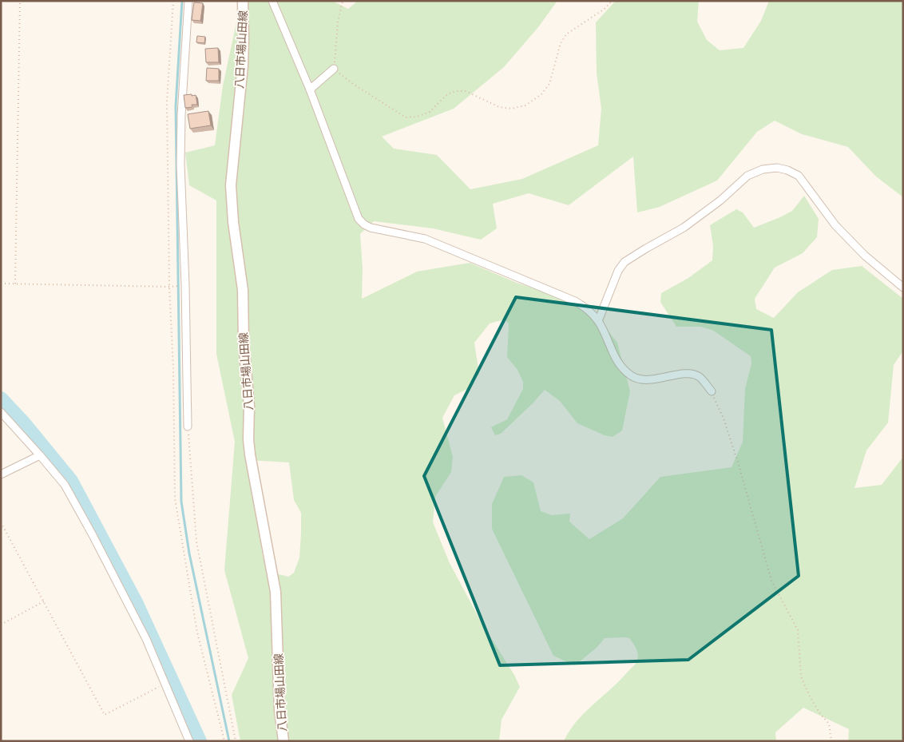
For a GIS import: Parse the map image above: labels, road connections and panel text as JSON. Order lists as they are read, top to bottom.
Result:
{
  "streets": {
    "main road": ["八日市場山田線"]
  }
}
